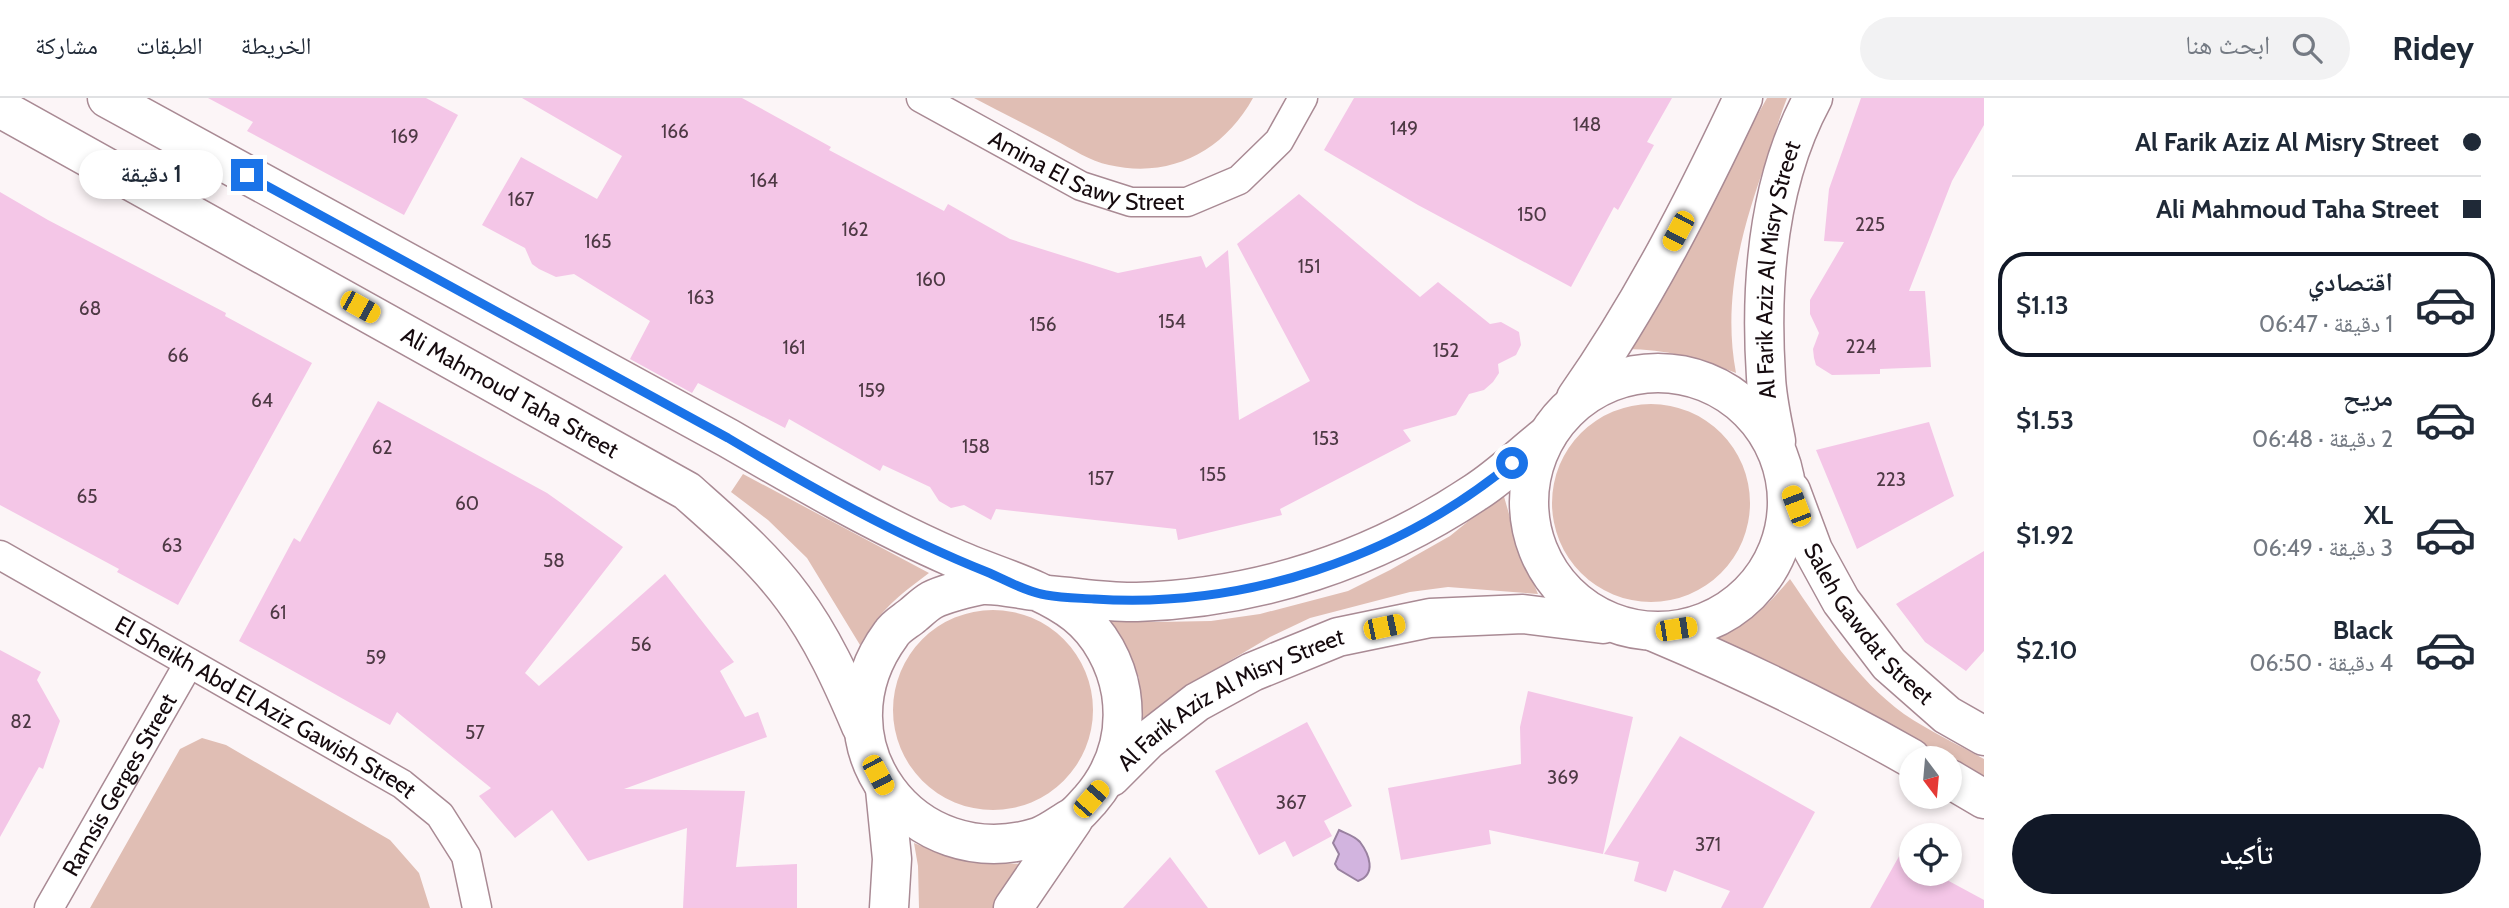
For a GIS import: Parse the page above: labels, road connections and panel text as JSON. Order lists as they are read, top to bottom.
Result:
{
  "streets": {
    "street": [
      "Amina El Sawy Street",
      "Al Farik Aziz Al Misry Street",
      "Ali Mahmoud Taha Street",
      "Saleh Gawdat Street",
      "El Sheikh Abd El Aziz Gawish Street",
      "Ramsis Gerges Street"
    ]
  },
  "crossings": [
    ["El Sheikh Abd El Aziz Gawish Street", "Ramsis Gerges Street"]
  ],
  "house_numbers": [
    "148",
    "149",
    "166",
    "169",
    "164",
    "167",
    "150",
    "225",
    "162",
    "165",
    "151",
    "160",
    "163",
    "68",
    "154",
    "156",
    "224",
    "161",
    "152",
    "66",
    "159",
    "64",
    "153",
    "158",
    "62",
    "155",
    "157",
    "223",
    "65",
    "60",
    "63",
    "58",
    "61",
    "56",
    "59",
    "82",
    "57",
    "369",
    "367",
    "371"
  ],
  "north": "bottom",
  "page": {
    "header": "Ridey",
    "search": "ابحث هنا",
    "nav": ["الخريطة", "الطبقات", "مشاركة"],
    "banner": ["Al Farik Aziz Al Misry Street", "Ali Mahmoud Taha Street"],
    "bubble": "1 دقيقة",
    "list": [
      {
        "name": "اقتصادي",
        "note": "1 دقيقة · 06:47",
        "value": "$1.13"
      },
      {
        "name": "مريح",
        "note": "2 دقيقة · 06:48",
        "value": "$1.53"
      },
      {
        "name": "XL",
        "note": "3 دقيقة · 06:49",
        "value": "$1.92"
      },
      {
        "name": "Black",
        "note": "4 دقيقة · 06:50",
        "value": "$2.10"
      }
    ],
    "buttons": "تأكيد"
  }
}
